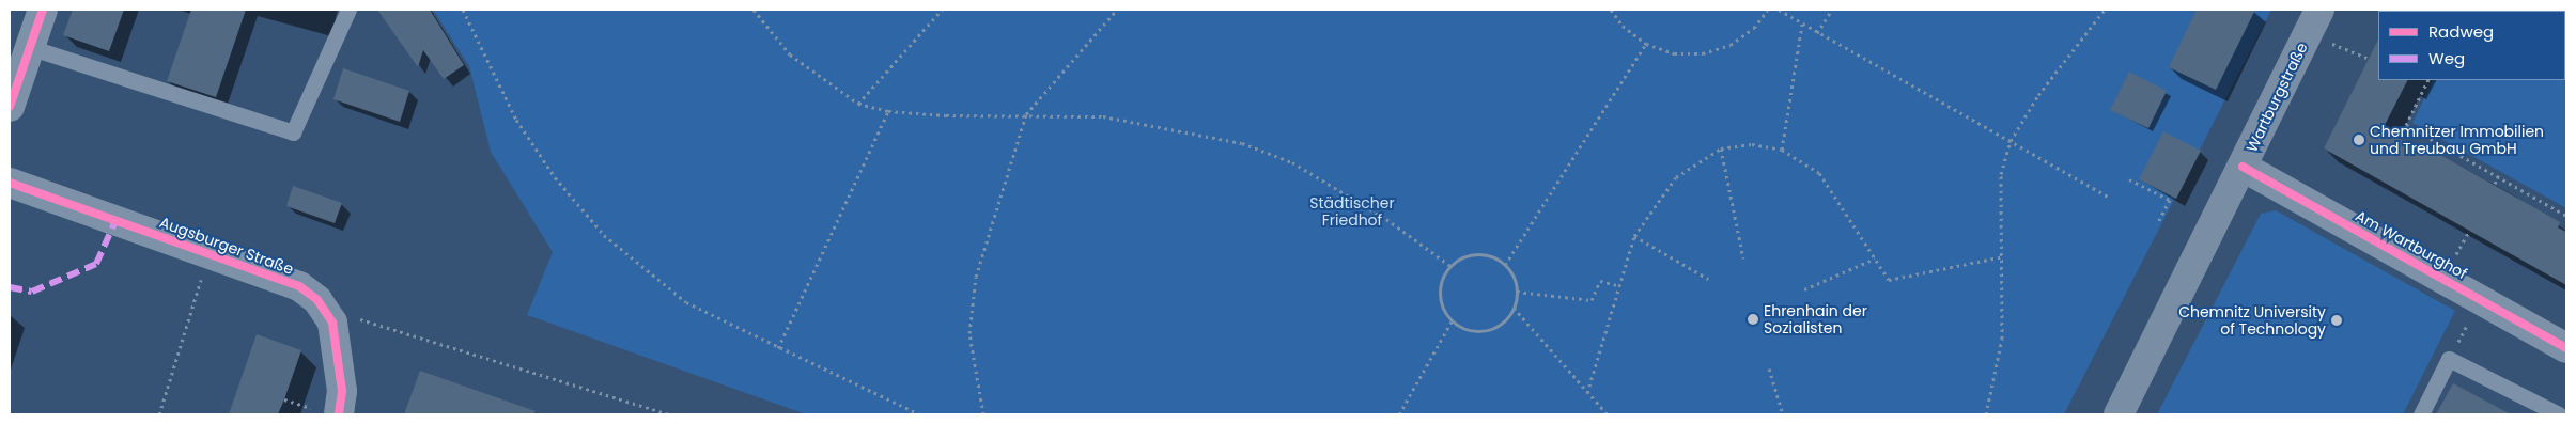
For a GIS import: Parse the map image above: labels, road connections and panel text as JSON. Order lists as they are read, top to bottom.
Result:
{
  "streets": {
    "main road": ["Wartburgstraße"],
    "street": ["Am Wartburghof", "Augsburger Straße"]
  },
  "crossings": [
    ["Wartburgstraße", "Am Wartburghof"]
  ],
  "parks": ["Städtischer Friedhof"],
  "places": ["Chemnitzer Immobilien und Treubau GmbH", "Ehrenhain der Sozialisten", "Chemnitz University of Technology"],
  "legend": ["Radweg", "Weg"]
}
